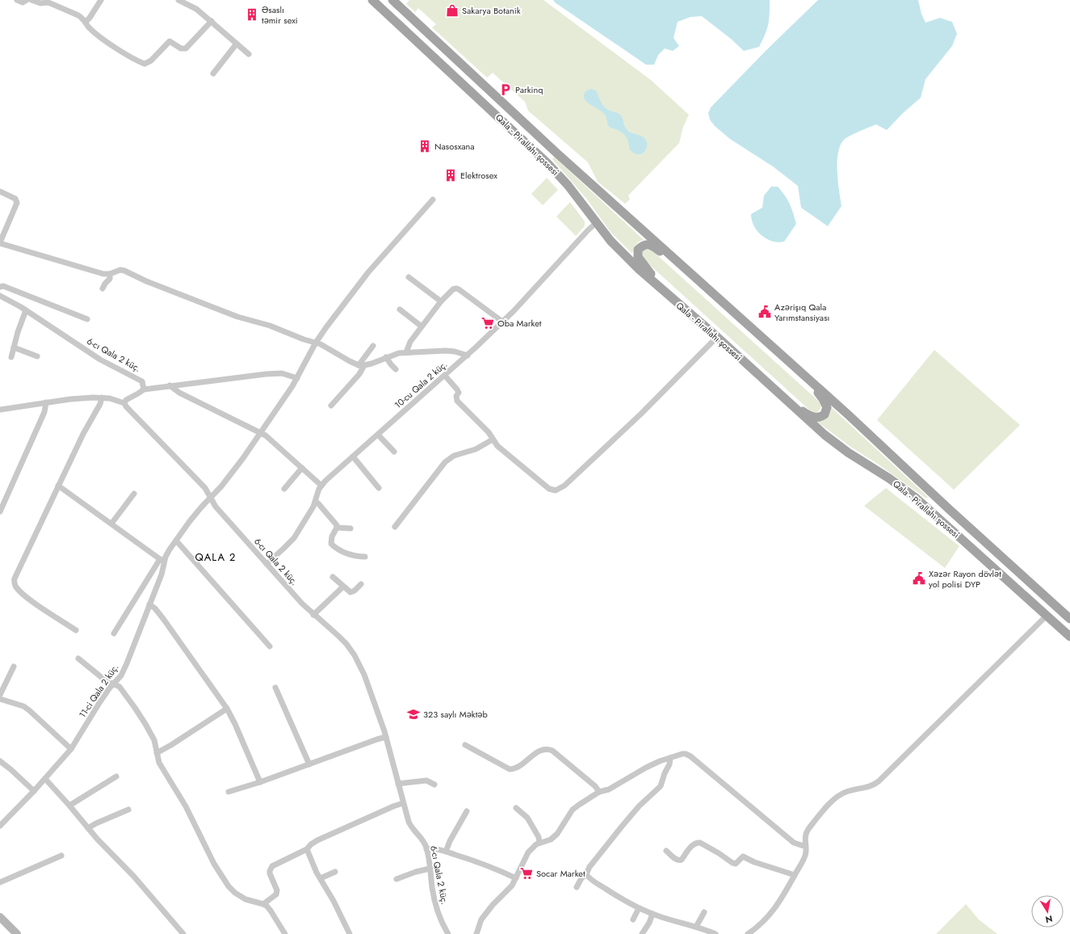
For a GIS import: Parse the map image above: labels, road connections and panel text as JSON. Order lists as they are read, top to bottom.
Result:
{
  "streets": {
    "main road": ["Qala - Pirallahı şossesi"],
    "street": ["6-cı Qala 2 küç.", "10-cu Qala 2 küç.", "11-ci Qala 2 küç."]
  },
  "crossings": [
    ["Qala - Pirallahı şossesi", "10-cu Qala 2 küç."],
    ["6-cı Qala 2 küç.", "10-cu Qala 2 küç."],
    ["6-cı Qala 2 küç.", "11-ci Qala 2 küç."]
  ],
  "districts": ["QALA 2"],
  "places": {
    "shop": ["Sakarya Botanik"],
    "building": ["Əsaslı təmir sexi", "Nasosxana", "Elektrosex"],
    "parking": ["Parkinq"],
    "public building": ["Azərişıq Qala Yarımstansiyası", "Xəzər Rayon dövlət yol polisi DYP"],
    "supermarket": ["Oba Market", "Socar Market"],
    "school or university": ["323 saylı Məktəb"]
  },
  "north": "bottom"
}
